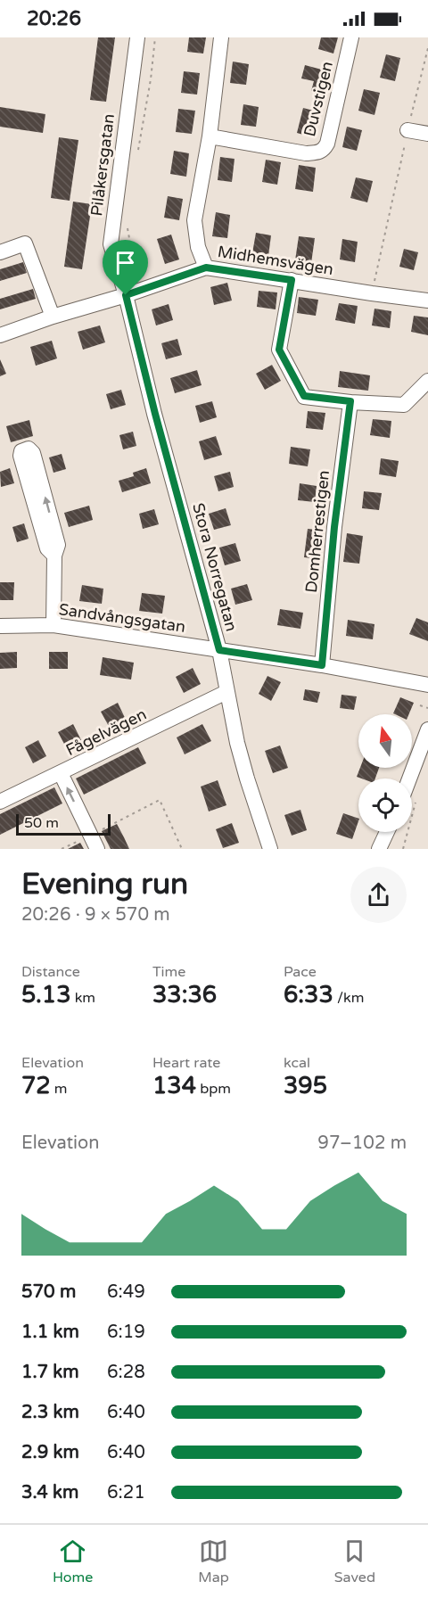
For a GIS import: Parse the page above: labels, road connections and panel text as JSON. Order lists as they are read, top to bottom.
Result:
{
  "streets": {
    "street": [
      "Duvstigen",
      "Pilåkersgatan",
      "Midhemsvägen",
      "Domherrestigen",
      "Stora Norregatan",
      "Sandvångsgatan",
      "Fågelvägen"
    ]
  },
  "crossings": [
    ["Pilåkersgatan", "Midhemsvägen"],
    ["Pilåkersgatan", "Stora Norregatan"],
    ["Midhemsvägen", "Stora Norregatan"],
    ["Domherrestigen", "Sandvångsgatan"],
    ["Stora Norregatan", "Sandvångsgatan"],
    ["Stora Norregatan", "Fågelvägen"]
  ],
  "scale_bar": "50 m",
  "north": "top",
  "page": {
    "status": "20:26",
    "scale": "50 m",
    "heading": ["Evening run", "20:26 · 9 × 570 m"],
    "stats": [
      ["Distance", "5.13 km"],
      ["Time", "33:36"],
      ["Pace", "6:33 /km"],
      ["Elevation", "72 m"],
      ["Heart rate", "134 bpm"],
      ["kcal", "395"]
    ],
    "chart": ["Elevation", "97–102 m"],
    "list": [
      {
        "name": "570 m",
        "note": "6:49"
      },
      {
        "name": "1.1 km",
        "note": "6:19"
      },
      {
        "name": "1.7 km",
        "note": "6:28"
      },
      {
        "name": "2.3 km",
        "note": "6:40"
      },
      {
        "name": "2.9 km",
        "note": "6:40"
      },
      {
        "name": "3.4 km",
        "note": "6:21"
      }
    ],
    "tabs": ["Home", "Map", "Saved"]
  }
}
